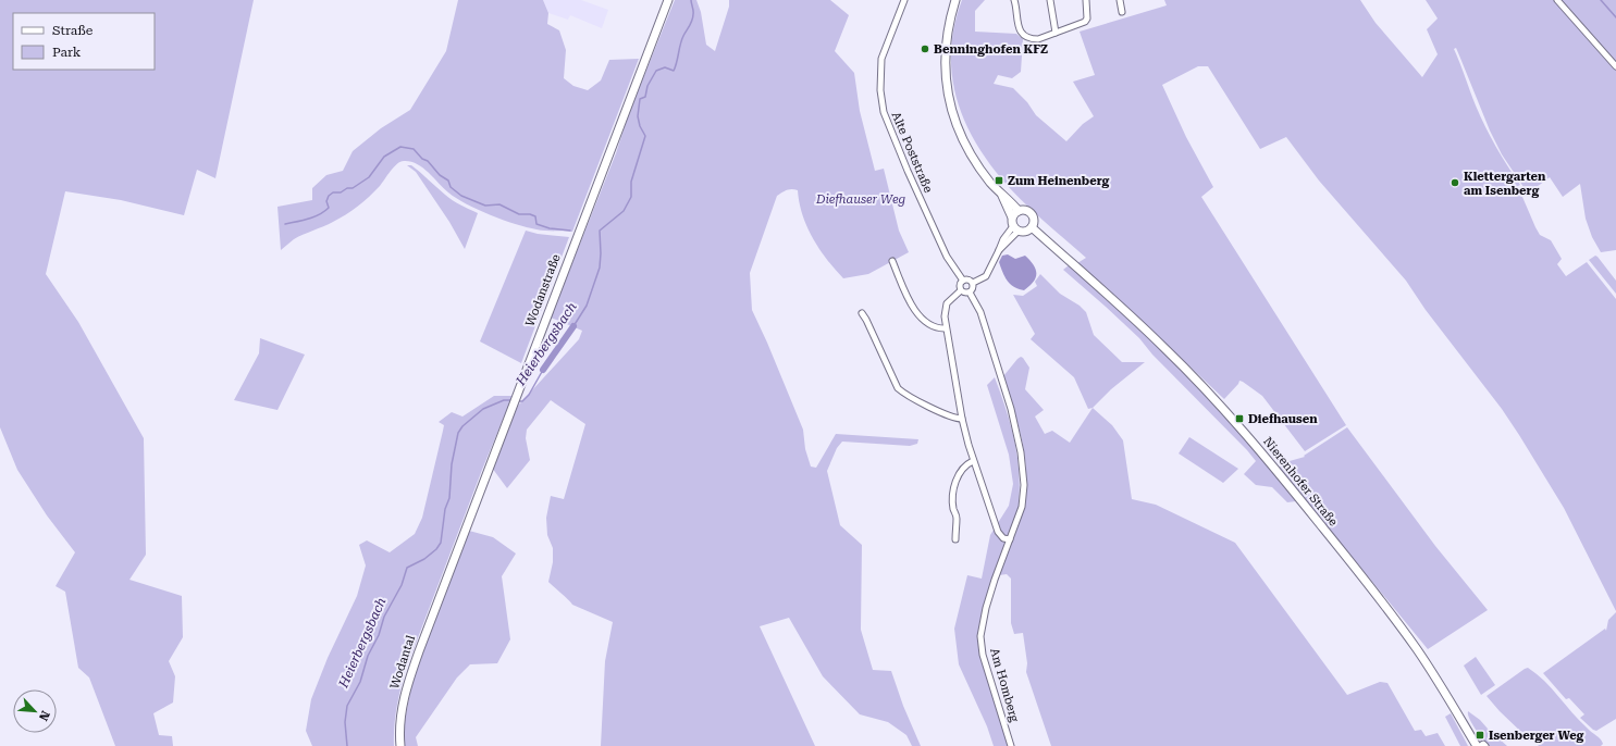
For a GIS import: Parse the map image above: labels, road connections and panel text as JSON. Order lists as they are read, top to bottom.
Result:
{
  "streets": {
    "main road": ["Wodanstraße", "Nierenhofer Straße", "Wodantal"],
    "street": ["Alte Poststraße", "Am Homberg"]
  },
  "crossings": [
    ["Wodanstraße", "Wodantal"]
  ],
  "water": ["Heierbergsbach"],
  "parks": ["Diefhauser Weg"],
  "places": {
    "other": ["Benninghofen KFZ", "Klettergarten am Isenberg"],
    "transit": ["Zum Heinenberg", "Diefhausen", "Isenberger Weg"]
  },
  "legend": ["Straße", "Park"],
  "north": "bottom right"
}
